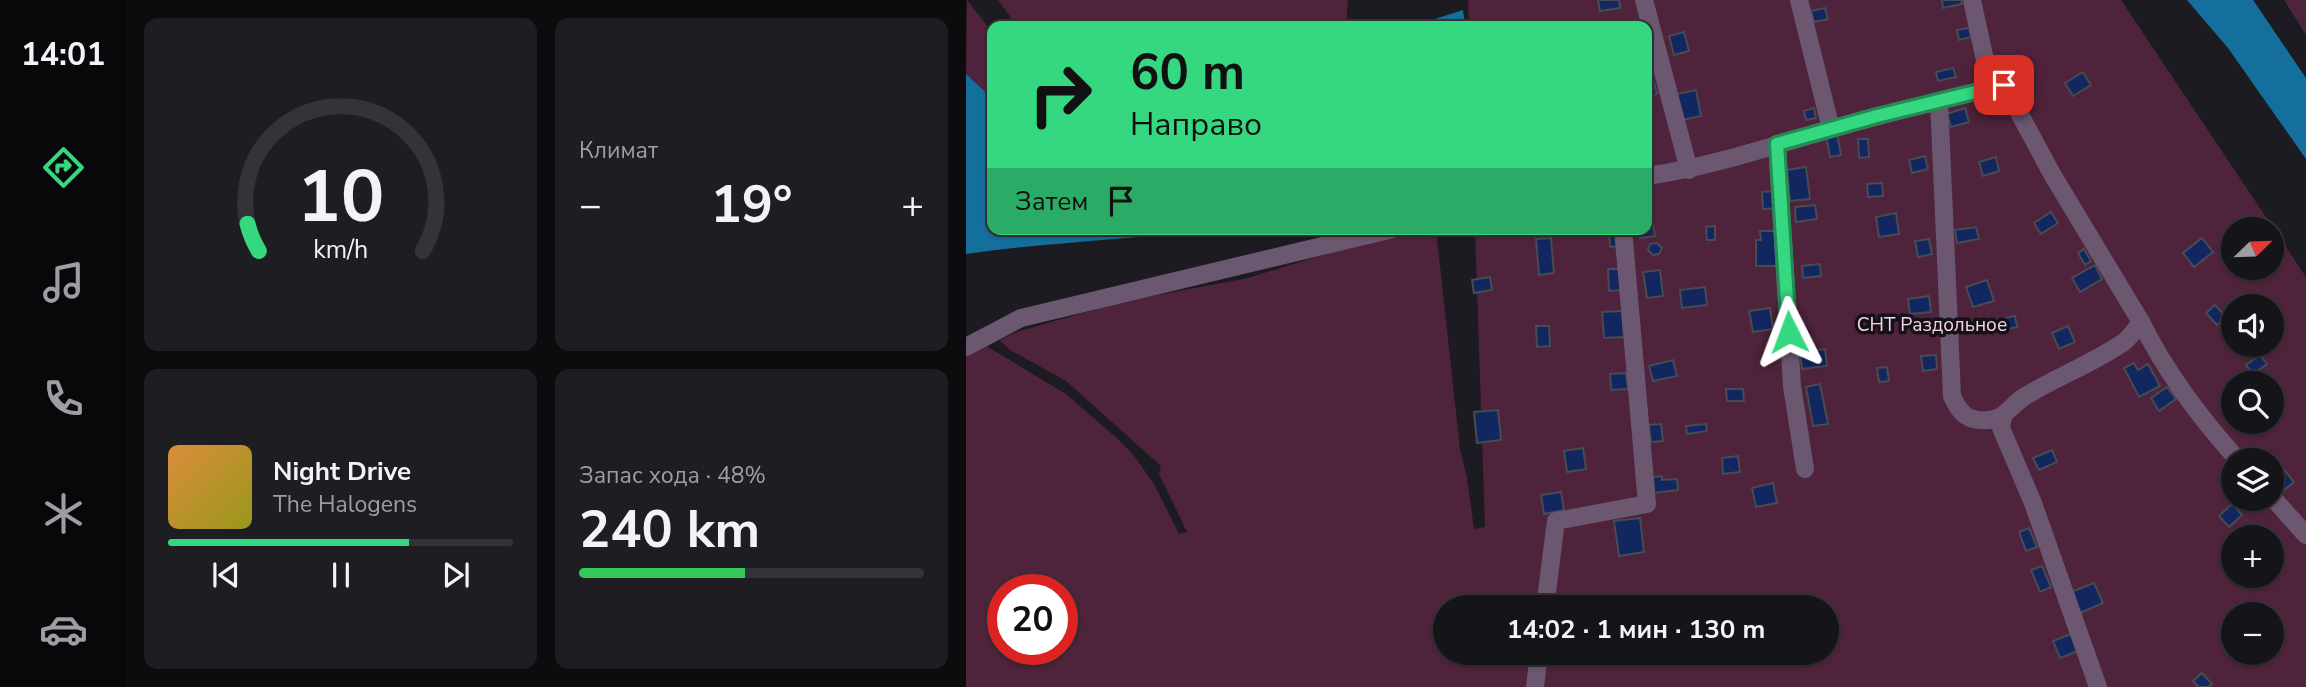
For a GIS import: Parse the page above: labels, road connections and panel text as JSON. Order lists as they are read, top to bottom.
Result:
{
  "parks": ["СНТ Раздольное"],
  "north": "top right",
  "page": {
    "tabs": "14:01",
    "tile": [
      "Климат",
      ["Запас хода · 48%", "240 km"]
    ],
    "turn": ["60 m", "Направо"],
    "then": "Затем",
    "heat": ["−", "19°", "+"],
    "map_buttons": ["+", "−"],
    "song": ["Night Drive", "The Halogens"],
    "limit": "20",
    "trip": "14:02 · 1 мин · 130 m",
    "gauge": ["10", "km/h"]
  }
}
